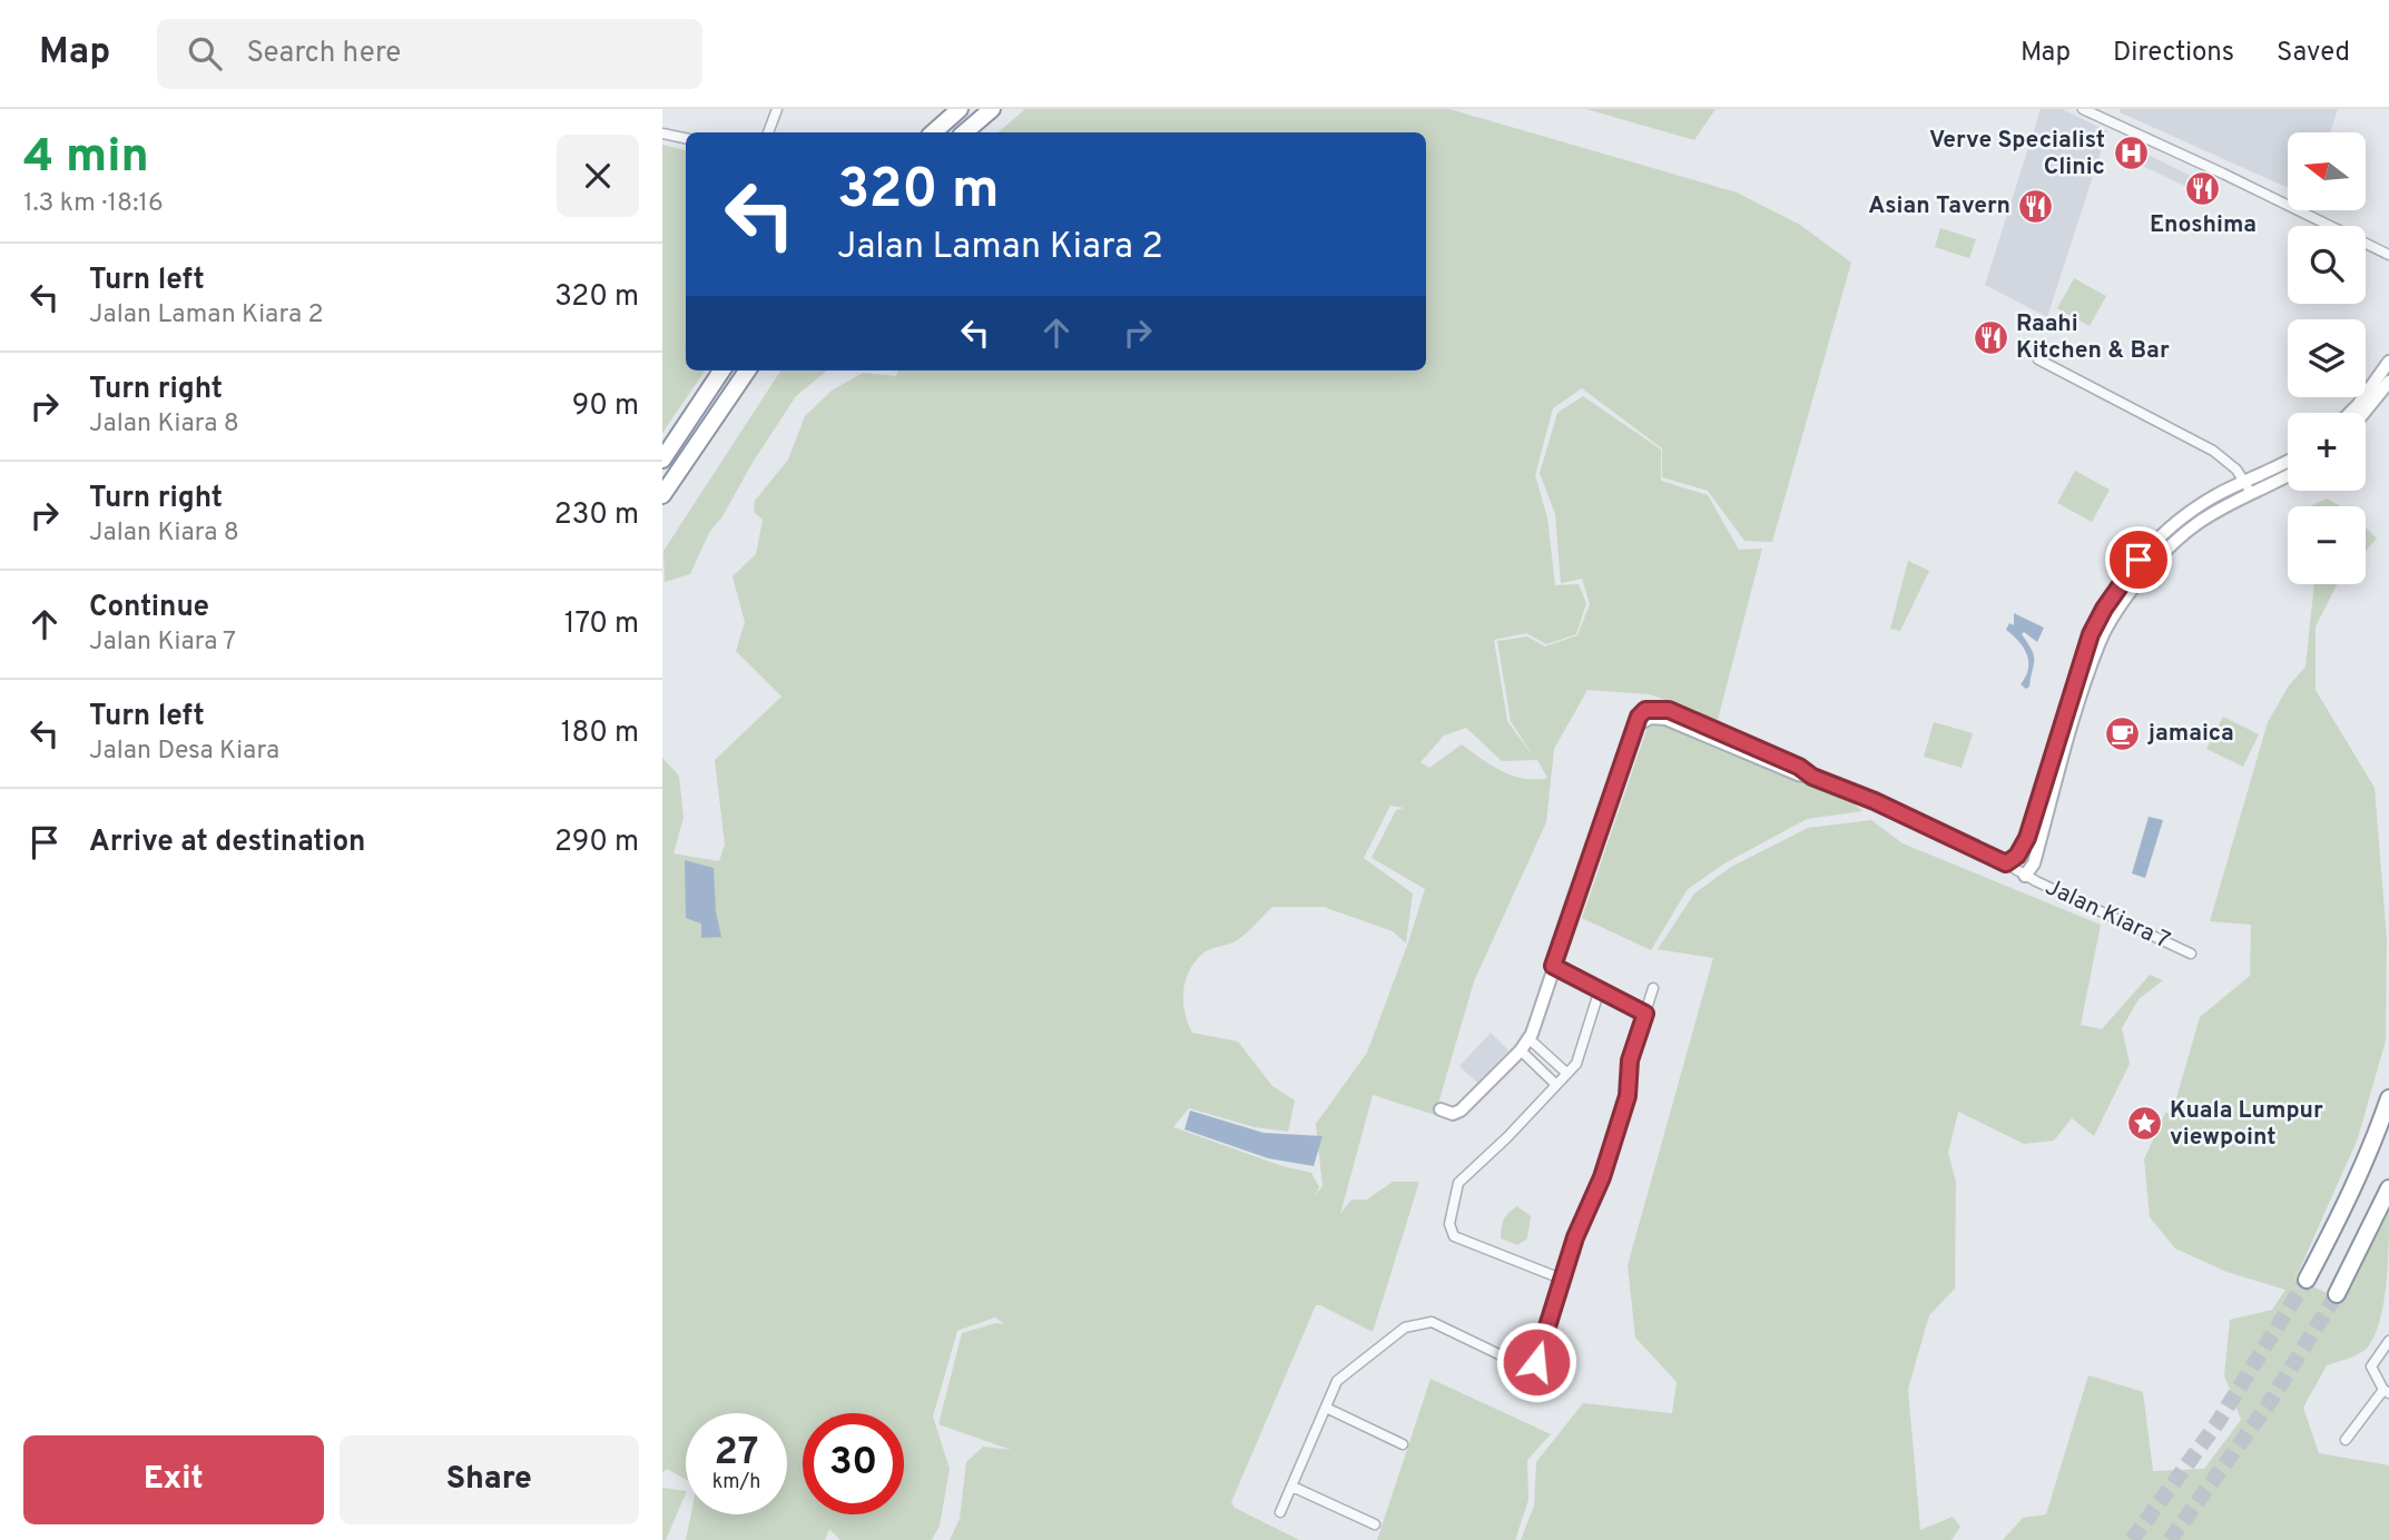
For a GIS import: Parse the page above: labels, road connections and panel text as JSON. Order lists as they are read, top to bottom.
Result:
{
  "streets": {
    "main road": ["Jalan Kiara 7"]
  },
  "places": {
    "hospital": ["Verve Specialist Clinic"],
    "restaurant": ["Enoshima", "Asian Tavern", "Raahi Kitchen & Bar"],
    "cafe": ["jamaica"],
    "place": ["Kuala Lumpur viewpoint"]
  },
  "north": "left",
  "page": {
    "header": "Map",
    "search": "Search here",
    "nav": ["Map", "Directions", "Saved"],
    "heading": ["4 min", "1.3 km · 18:16"],
    "map_buttons": ["+", "−"],
    "turn": ["320 m", "Jalan Laman Kiara 2"],
    "list": [
      {
        "name": "Turn left",
        "note": "Jalan Laman Kiara 2",
        "value": "320 m"
      },
      {
        "name": "Turn right",
        "note": "Jalan Kiara 8",
        "value": "90 m"
      },
      {
        "name": "Turn right",
        "note": "Jalan Kiara 8",
        "value": "230 m"
      },
      {
        "name": "Continue",
        "note": "Jalan Kiara 7",
        "value": "170 m"
      },
      {
        "name": "Turn left",
        "note": "Jalan Desa Kiara",
        "value": "180 m"
      },
      {
        "name": "Arrive at destination",
        "value": "290 m"
      }
    ],
    "speed": "27 km/h",
    "limit": "30",
    "buttons": ["Exit", "Share"]
  }
}
